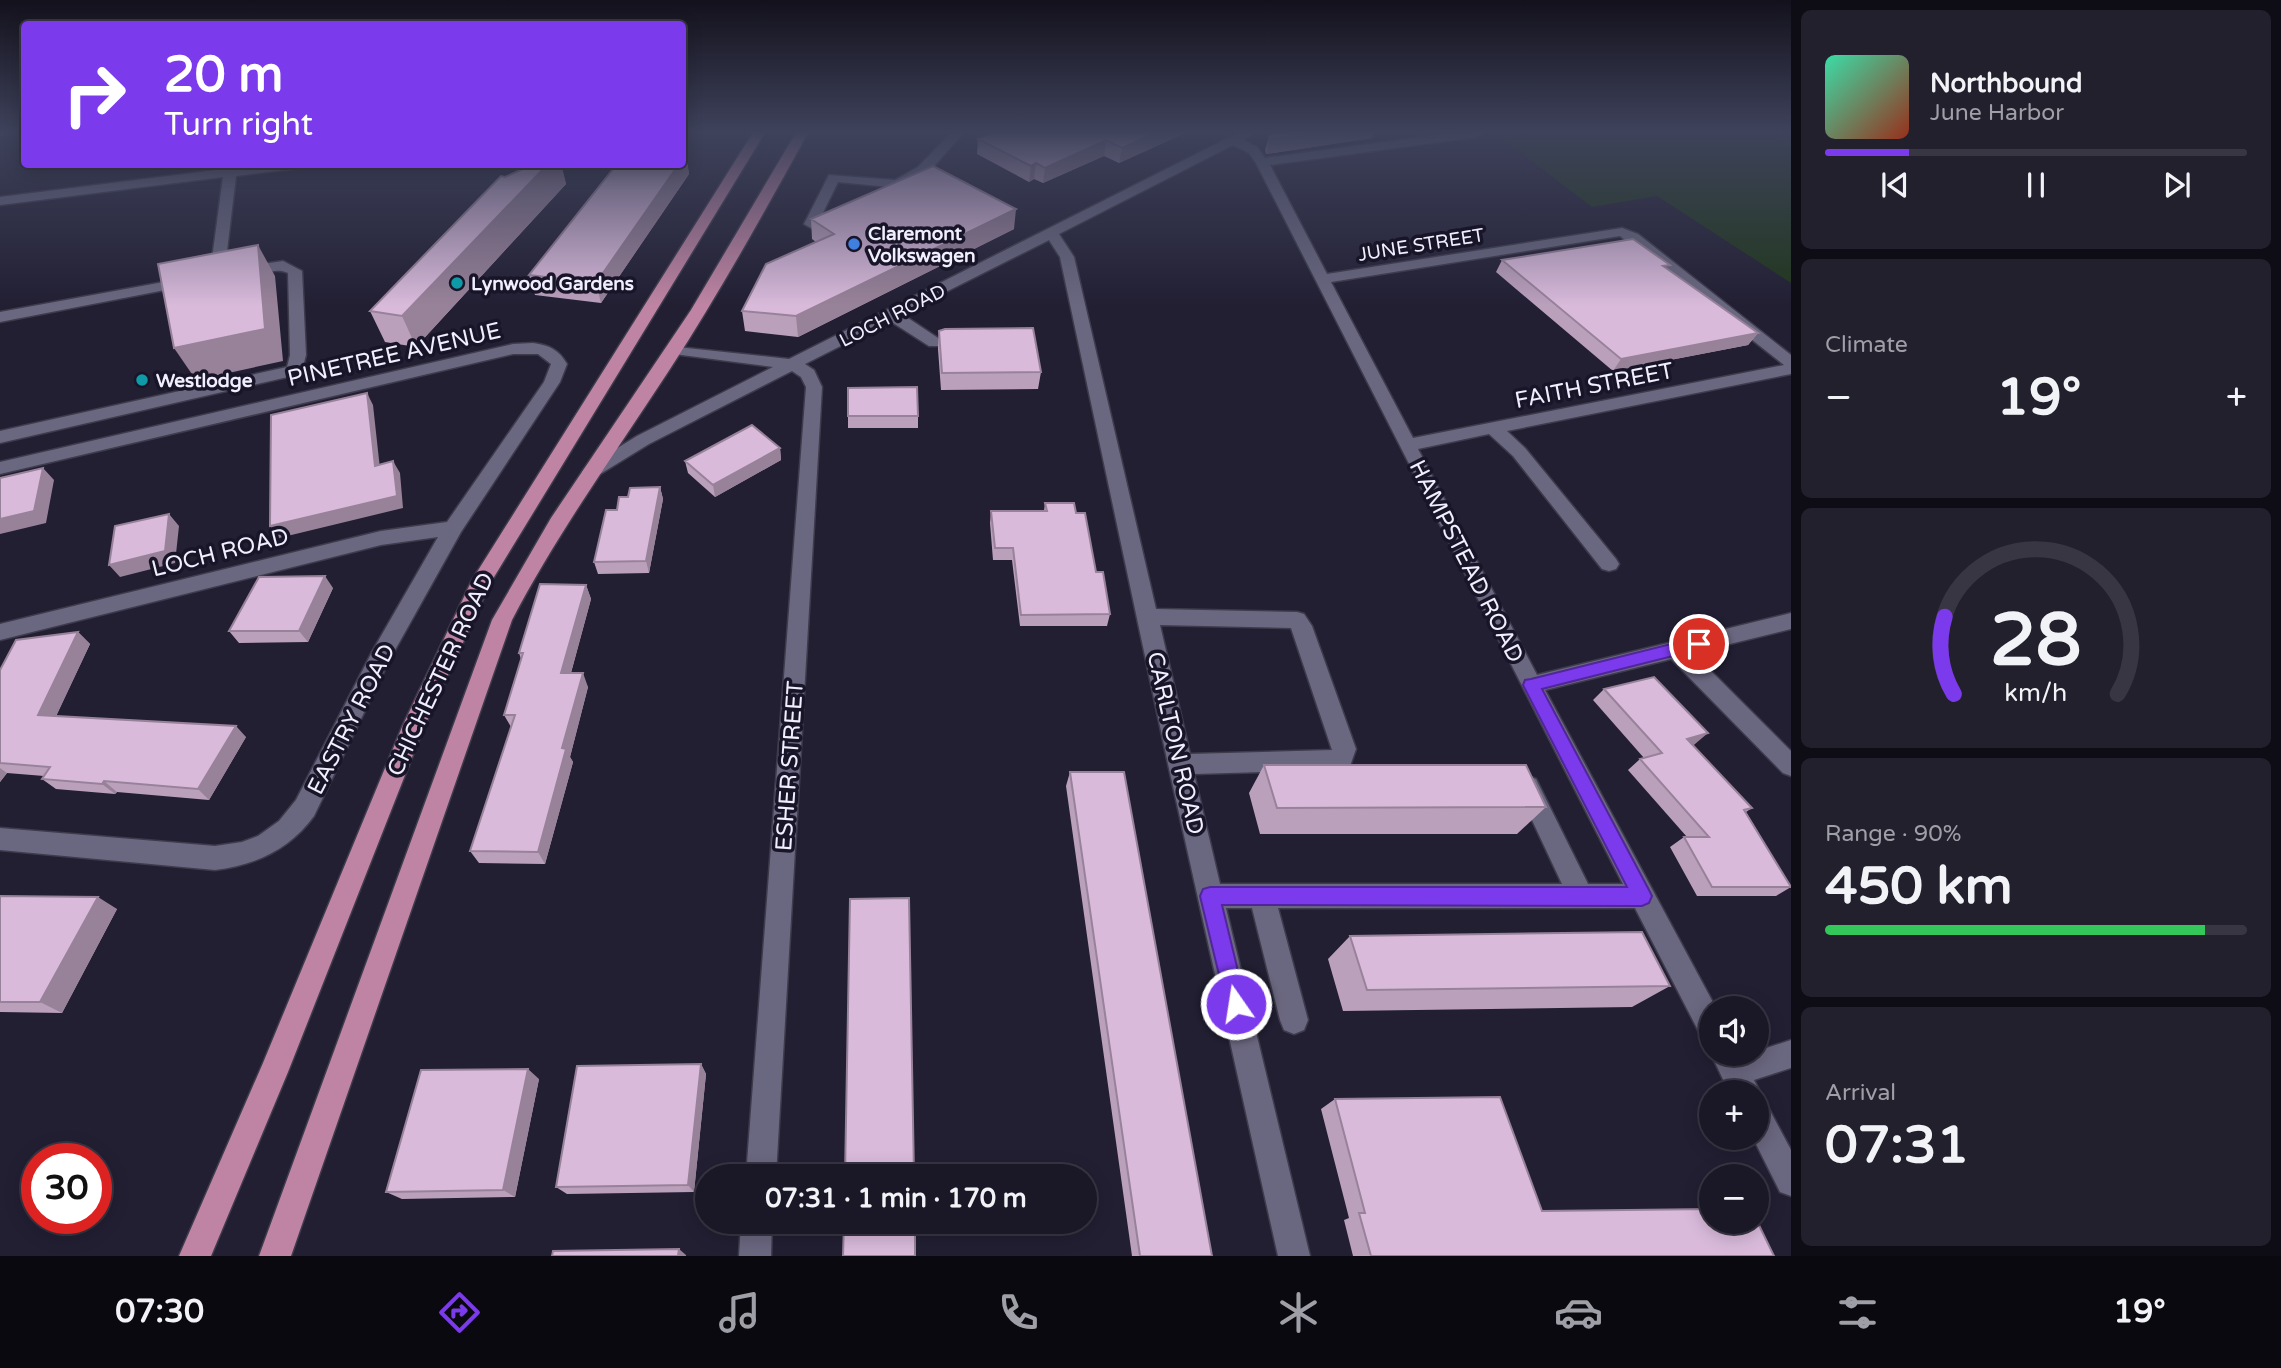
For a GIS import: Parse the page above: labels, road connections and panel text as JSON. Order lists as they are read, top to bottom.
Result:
{
  "streets": {
    "main road": ["CHICHESTER ROAD"],
    "street": [
      "JUNE STREET",
      "LOCH ROAD",
      "PINETREE AVENUE",
      "FAITH STREET",
      "HAMPSTEAD ROAD",
      "EASTRY ROAD",
      "CARLTON ROAD",
      "ESHER STREET"
    ]
  },
  "crossings": [
    ["JUNE STREET", "HAMPSTEAD ROAD"],
    ["LOCH ROAD", "CHICHESTER ROAD"],
    ["LOCH ROAD", "EASTRY ROAD"],
    ["LOCH ROAD", "CARLTON ROAD"],
    ["LOCH ROAD", "ESHER STREET"],
    ["PINETREE AVENUE", "EASTRY ROAD"],
    ["FAITH STREET", "HAMPSTEAD ROAD"]
  ],
  "places": ["Claremont Volkswagen", "Lynwood Gardens", "Westlodge"],
  "page": {
    "turn": ["20 m", "Turn right"],
    "song": ["Northbound", "June Harbor"],
    "tile": [
      "Climate",
      ["Range · 90%", "450 km"],
      ["Arrival", "07:31"]
    ],
    "heat": ["−", "19°", "+"],
    "map_buttons": ["+", "−"],
    "limit": "30",
    "trip": "07:31 · 1 min · 170 m",
    "tabs": ["07:30", "19°"],
    "gauge": ["28", "km/h"]
  }
}
